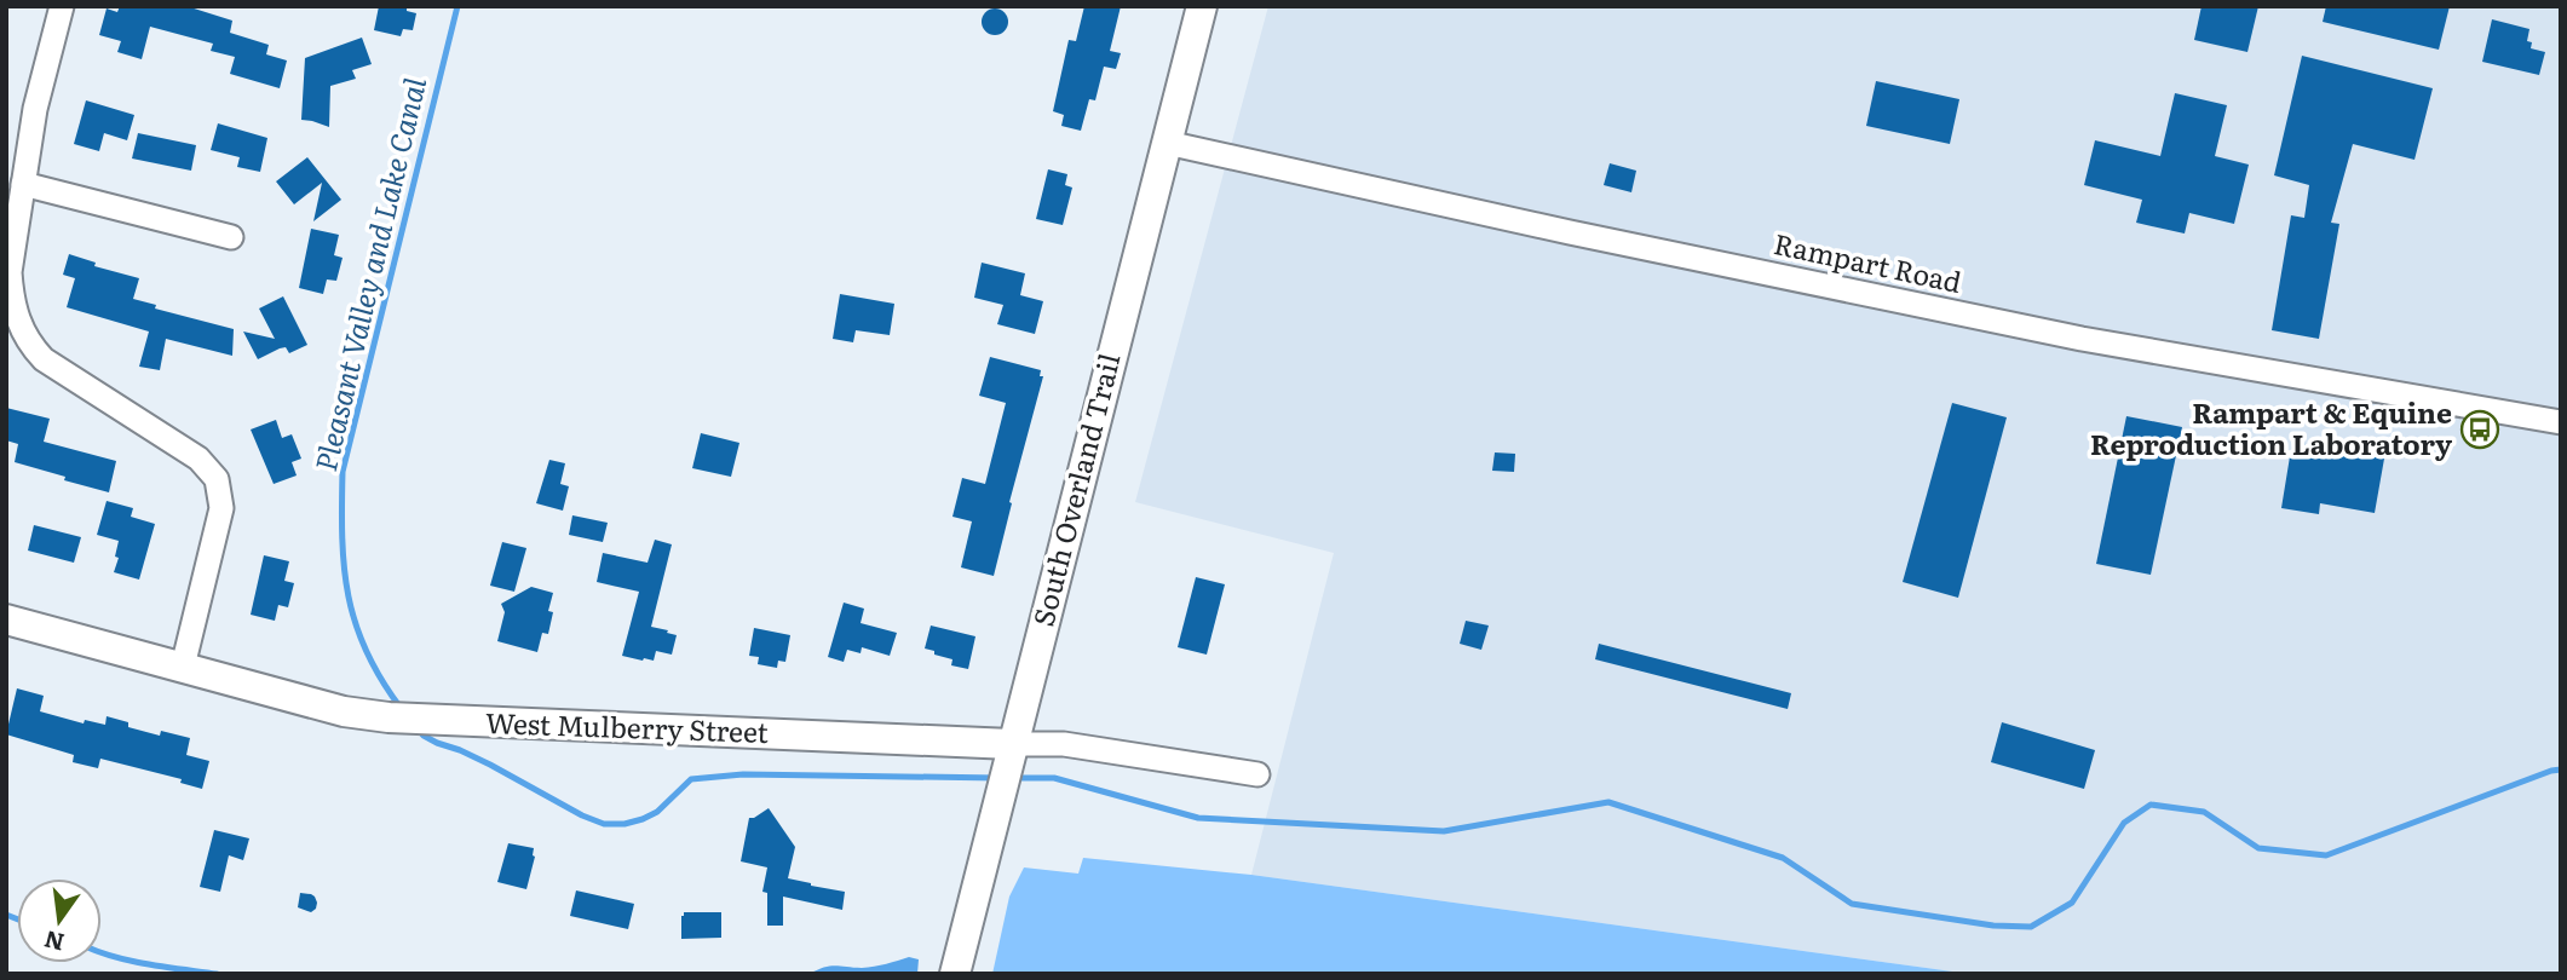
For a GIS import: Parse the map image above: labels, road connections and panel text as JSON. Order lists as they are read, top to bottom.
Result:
{
  "streets": {
    "main road": ["South Overland Trail", "West Mulberry Street"],
    "street": ["Rampart Road"]
  },
  "crossings": [
    ["Rampart Road", "South Overland Trail"],
    ["South Overland Trail", "West Mulberry Street"]
  ],
  "water": ["Pleasant Valley and Lake Canal"],
  "places": {
    "bus stop": ["Rampart & Equine Reproduction Laboratory"]
  },
  "north": "bottom"
}
